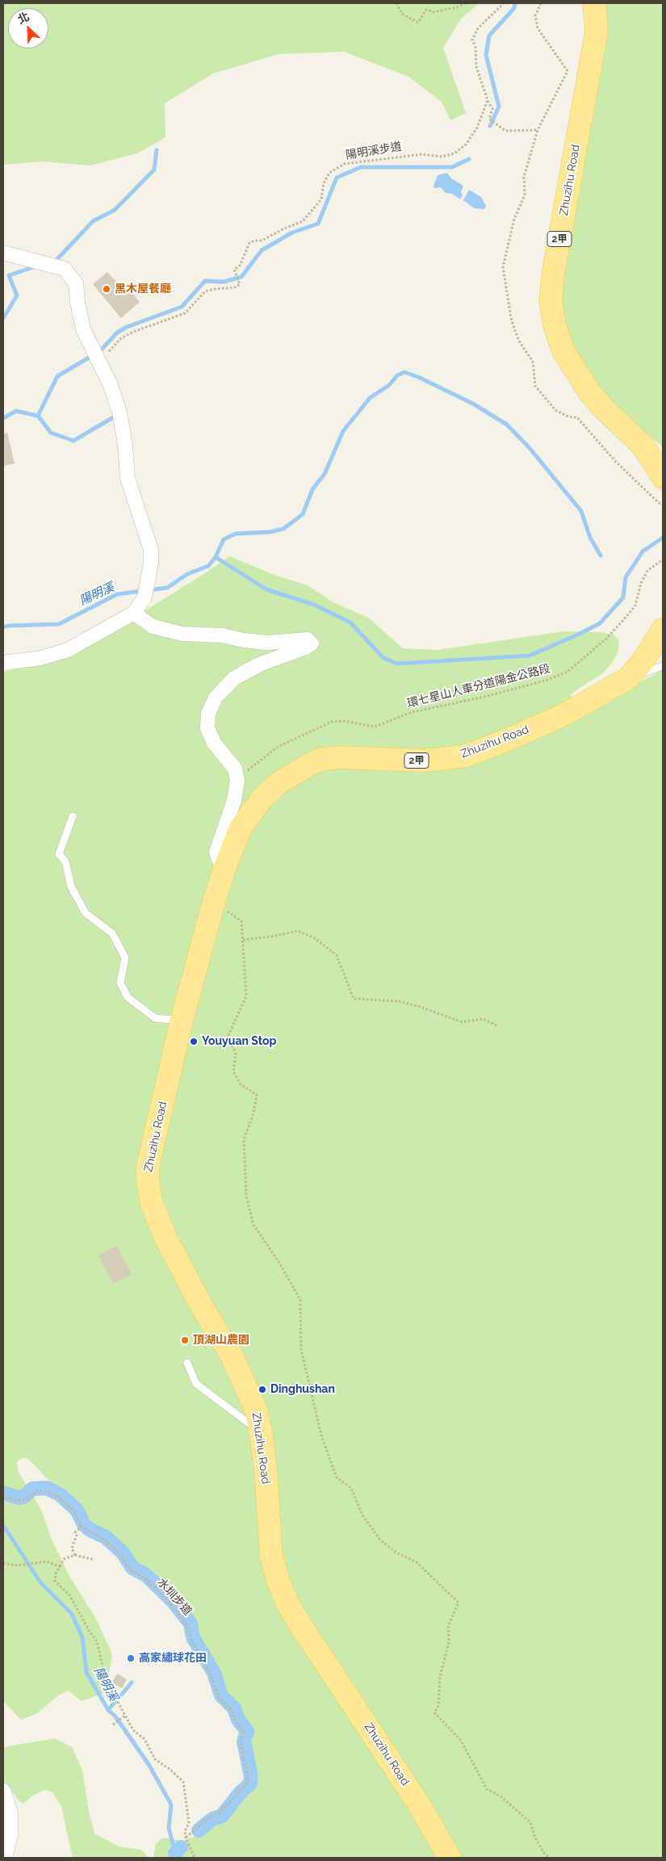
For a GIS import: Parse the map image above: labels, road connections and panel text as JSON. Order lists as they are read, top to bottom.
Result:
{
  "streets": {
    "main road": ["Zhuzihu Road", "2甲"],
    "path": ["陽明溪步道", "環七星山人車分道陽金公路段", "水圳步道"]
  },
  "crossings": [
    ["Zhuzihu Road", "2甲"]
  ],
  "water": ["陽明溪"],
  "places": [
    "黑木屋餐廳",
    "Youyuan Stop",
    "頂湖山農園",
    "Dinghushan",
    "高家繡球花田"
  ],
  "north": "top left"
}
